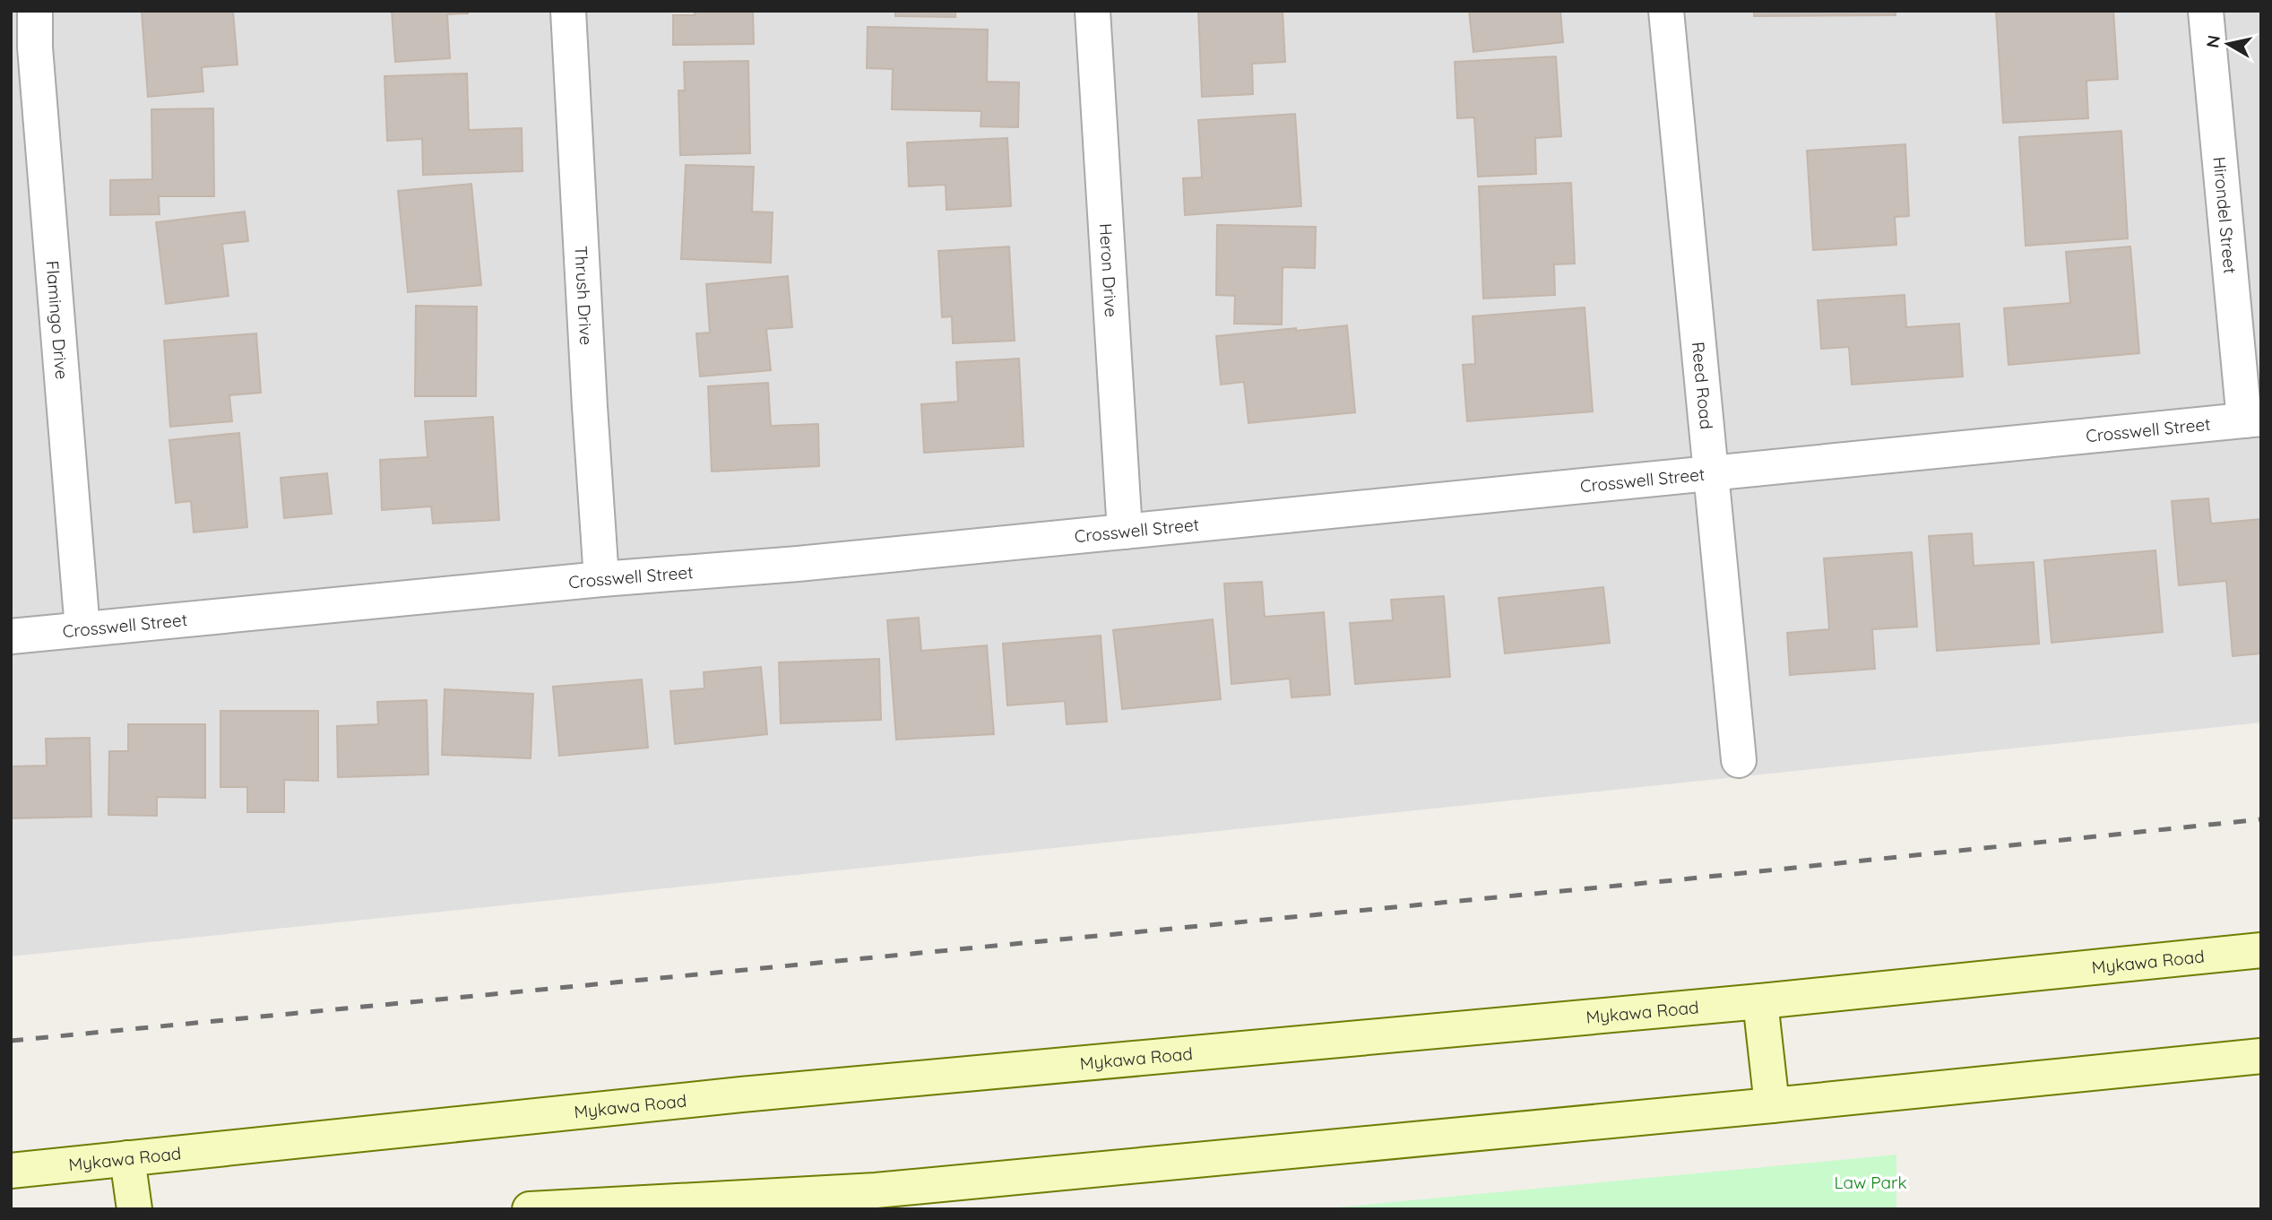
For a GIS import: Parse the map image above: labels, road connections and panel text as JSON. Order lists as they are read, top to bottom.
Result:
{
  "streets": {
    "main road": ["Mykawa Road"],
    "street": [
      "Hirondel Street",
      "Heron Drive",
      "Thrush Drive",
      "Flamingo Drive",
      "Reed Road",
      "Crosswell Street"
    ]
  },
  "crossings": [
    ["Hirondel Street", "Crosswell Street"],
    ["Heron Drive", "Crosswell Street"],
    ["Thrush Drive", "Crosswell Street"],
    ["Flamingo Drive", "Crosswell Street"],
    ["Reed Road", "Crosswell Street"]
  ],
  "parks": ["Law Park"],
  "north": "left"
}
